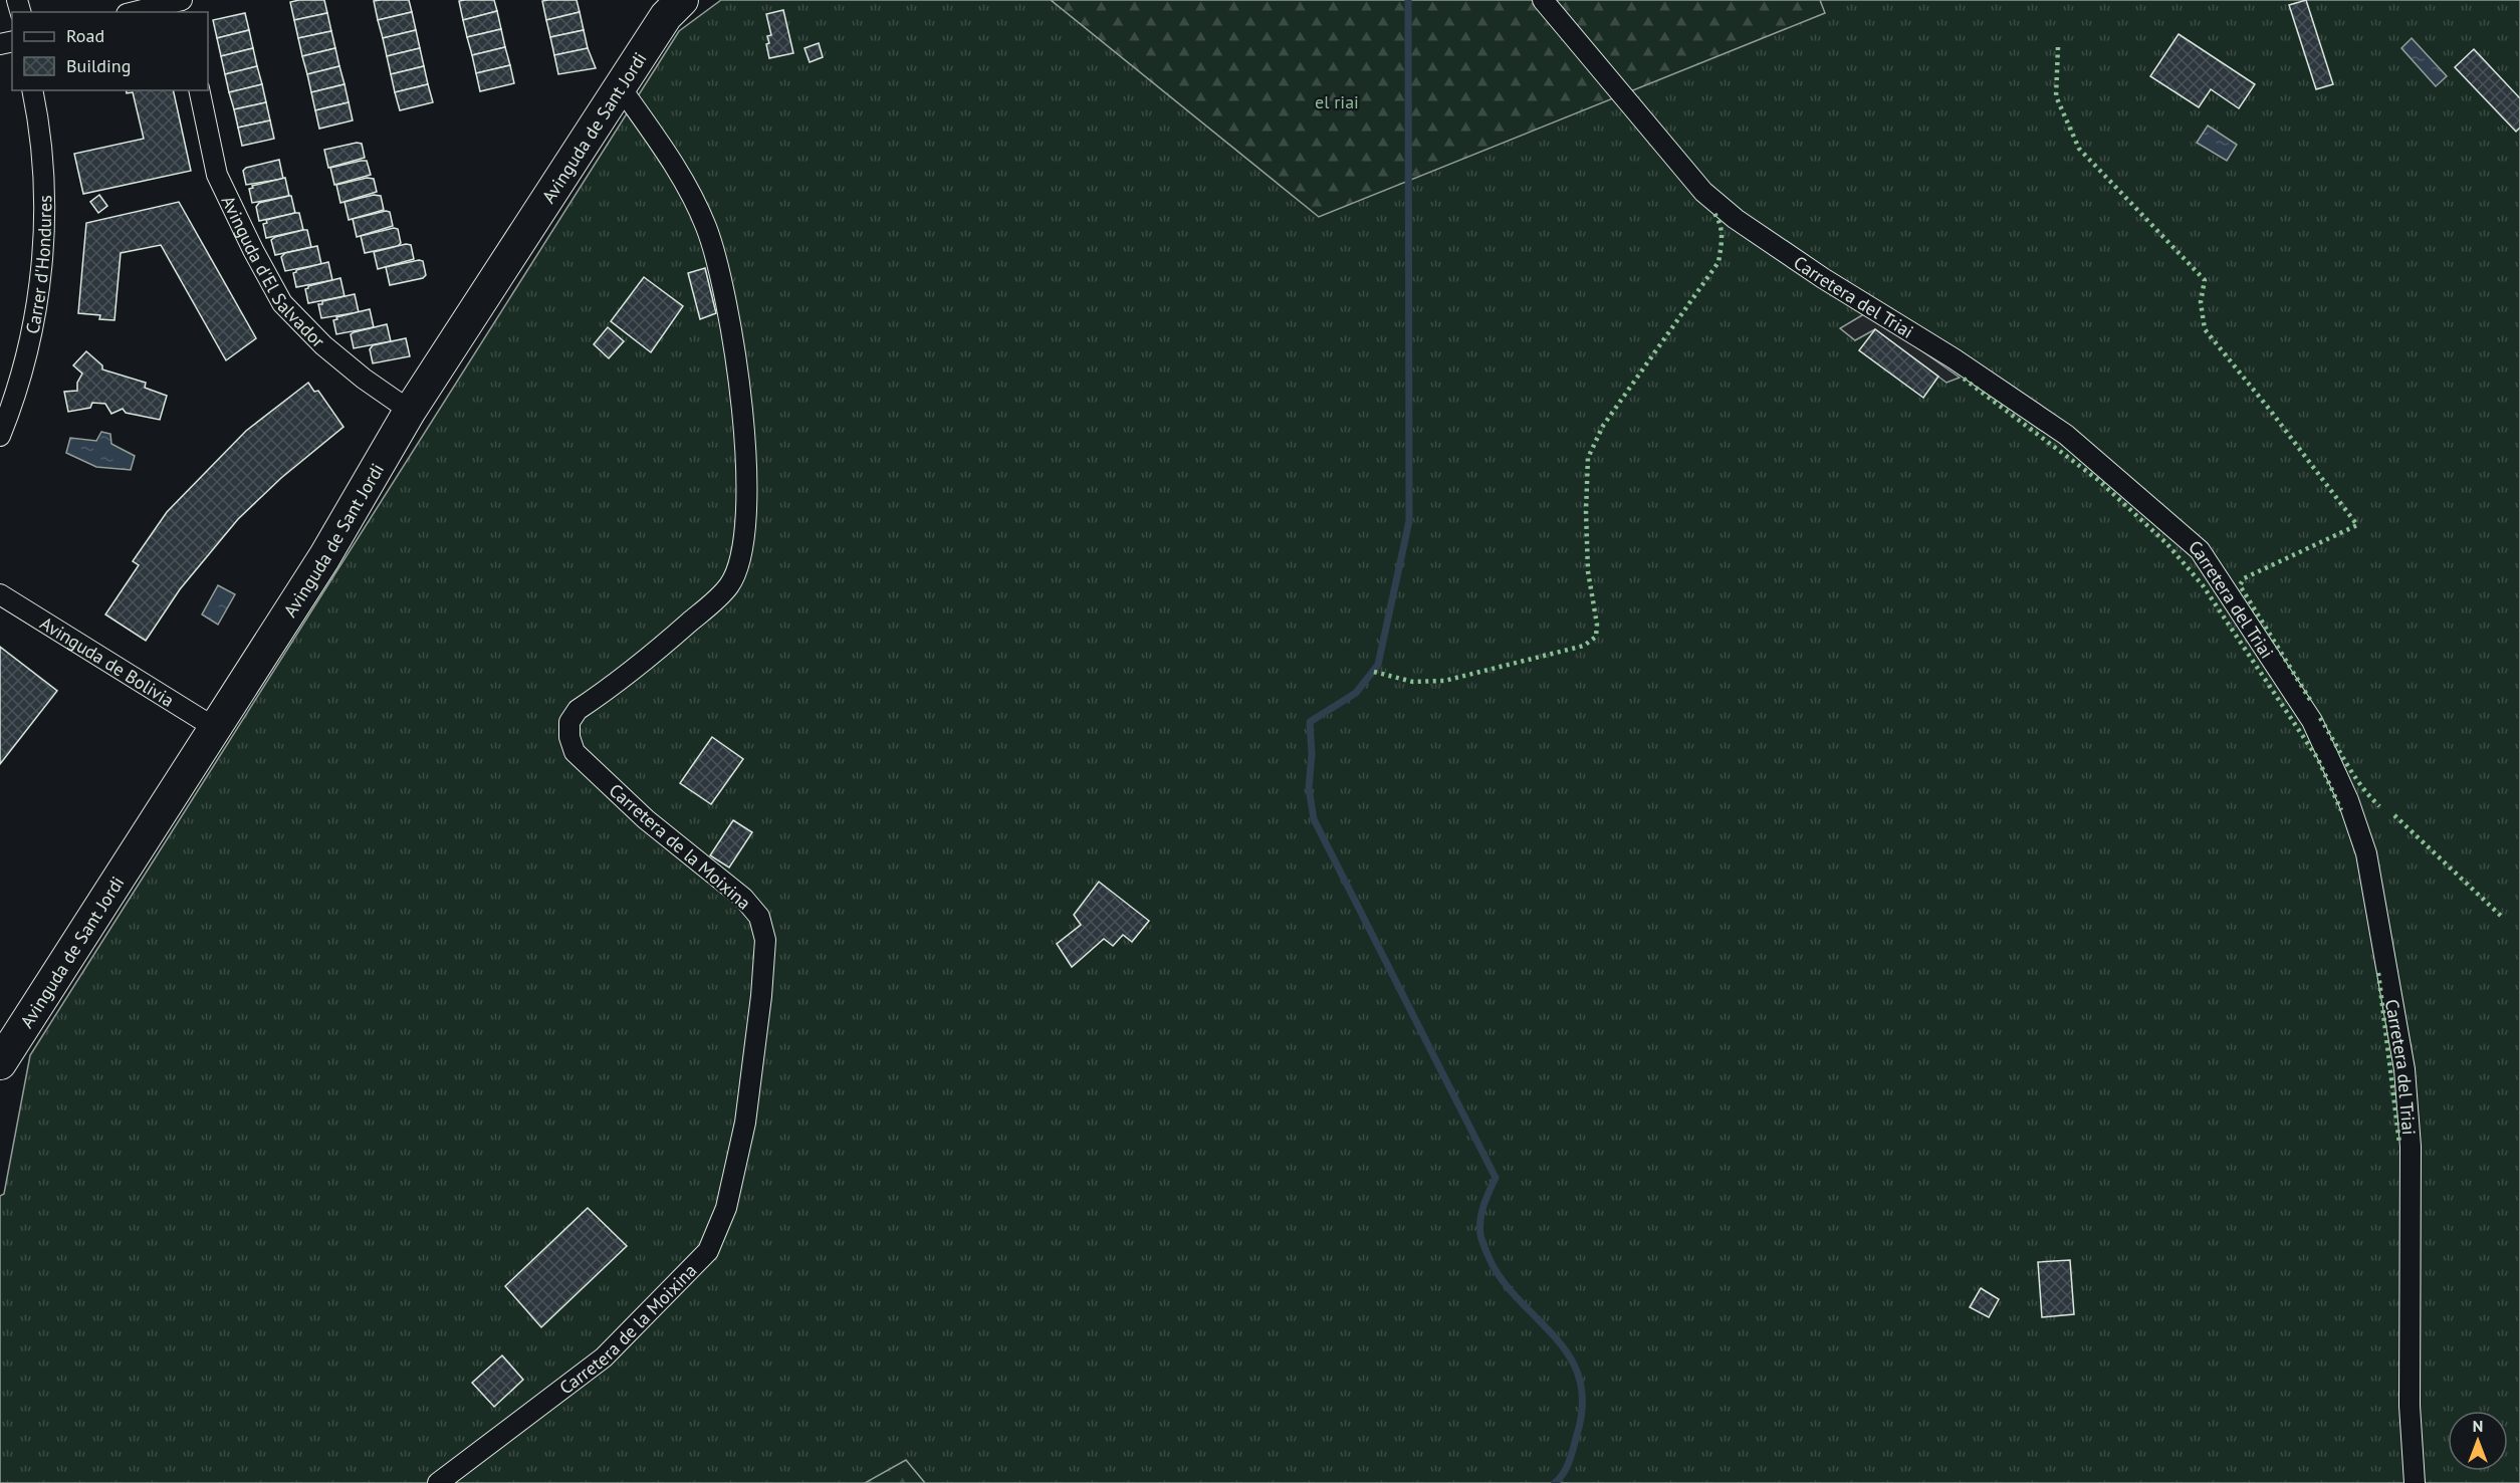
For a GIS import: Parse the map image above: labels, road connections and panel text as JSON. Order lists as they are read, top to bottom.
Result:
{
  "streets": {
    "main road": ["Avinguda de Sant Jordi"],
    "street": [
      "Carrer d'Hondures",
      "Avinguda d'El Salvador",
      "Carretera del Triai",
      "Avinguda de Bolivia",
      "Carretera de la Moixina"
    ]
  },
  "crossings": [
    ["Avinguda de Sant Jordi", "Avinguda d'El Salvador"],
    ["Avinguda de Sant Jordi", "Avinguda de Bolivia"],
    ["Avinguda de Sant Jordi", "Carretera de la Moixina"]
  ],
  "parks": ["el riai"],
  "legend": ["Road", "Building"],
  "north": "top"
}
